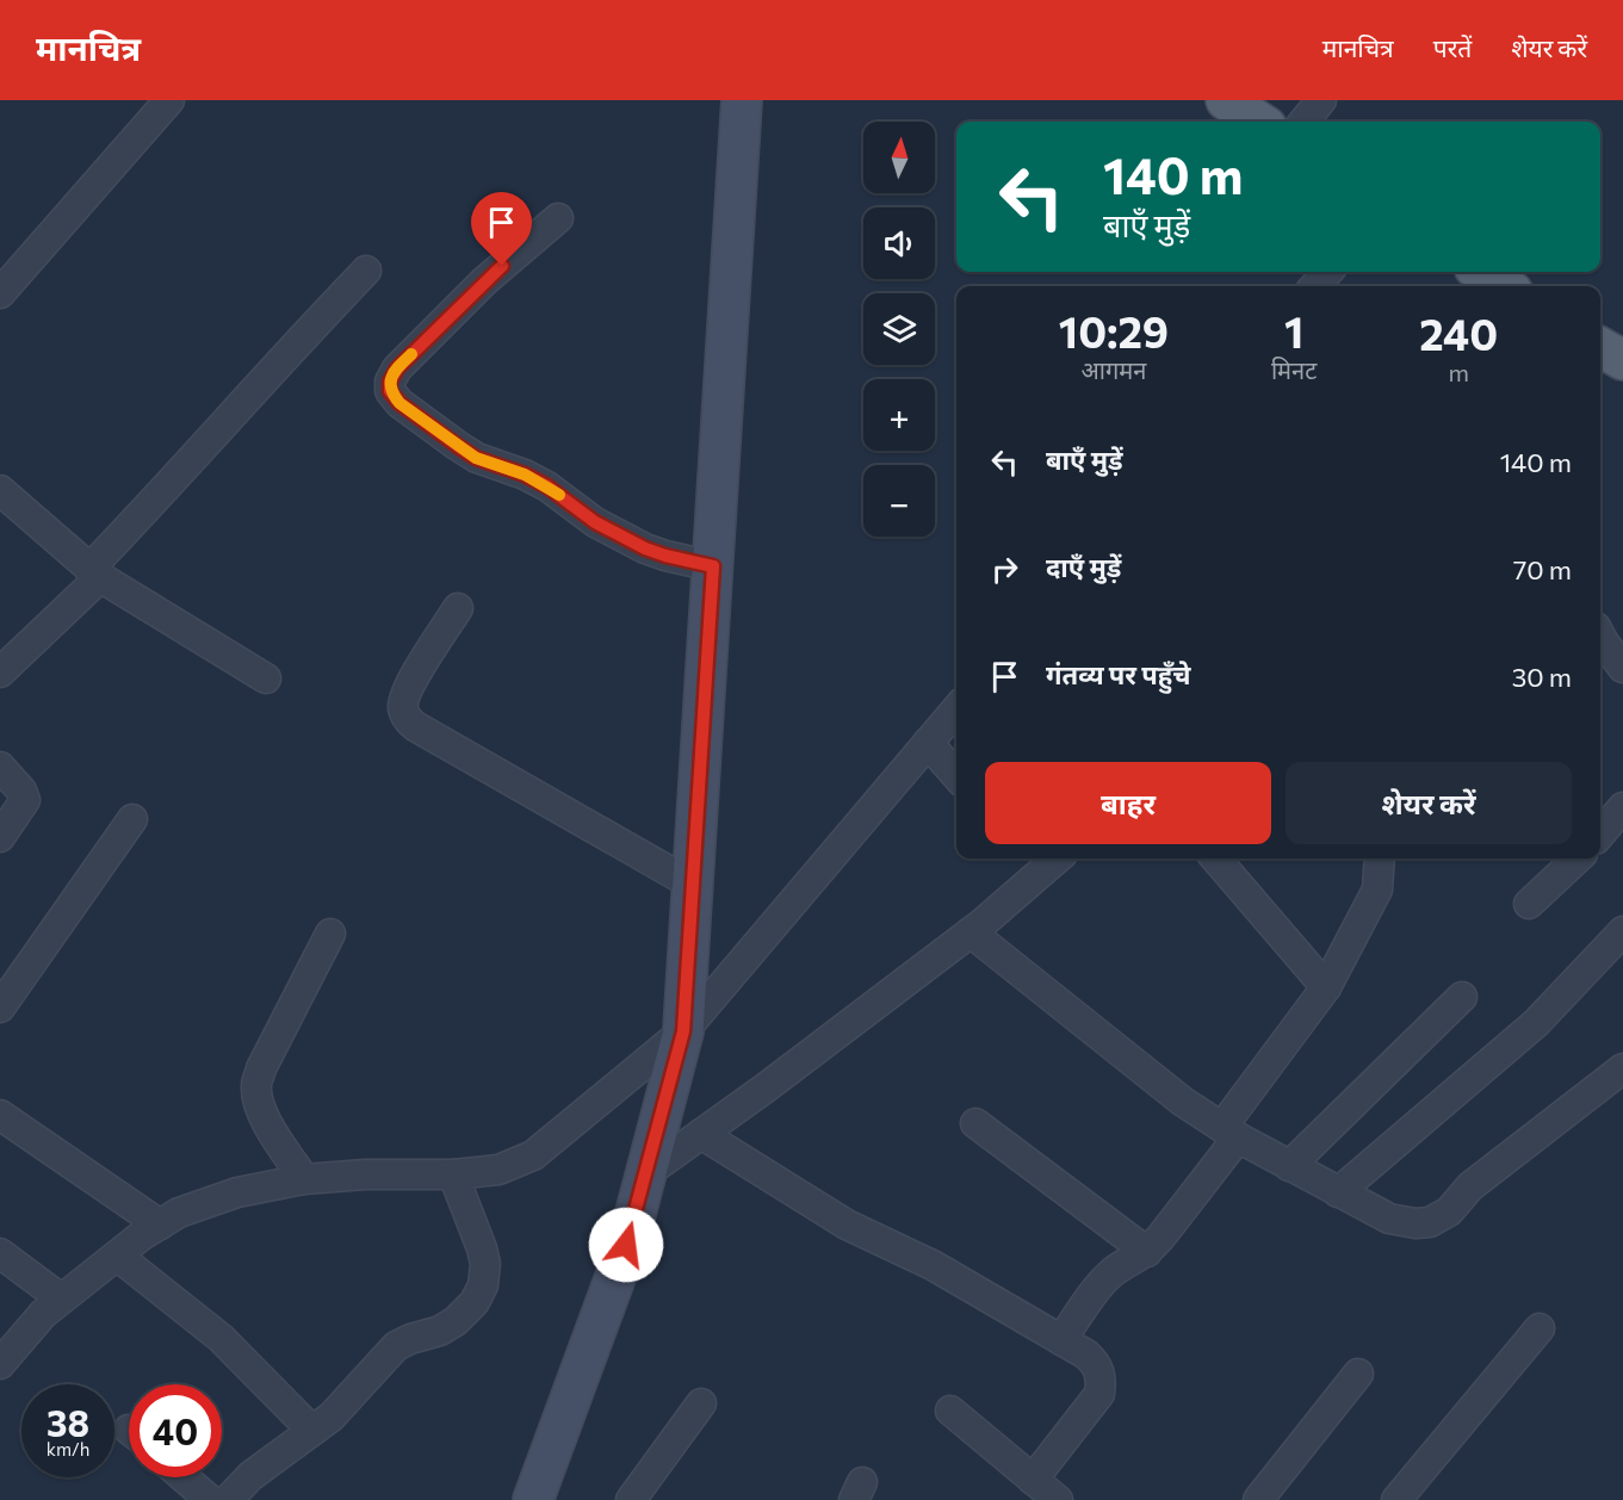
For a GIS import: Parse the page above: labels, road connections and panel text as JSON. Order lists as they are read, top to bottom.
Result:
{
  "north": "top",
  "page": {
    "header": "मानचित्र",
    "nav": ["मानचित्र", "परतें", "शेयर करें"],
    "map_buttons": ["+", "−"],
    "turn": ["140 m", "बाएँ मुड़ें"],
    "eta": [
      "10:29",
      "आगमन",
      "1",
      "मिनट",
      "240",
      "m"
    ],
    "list": [
      {
        "name": "बाएँ मुड़ें",
        "value": "140 m"
      },
      {
        "name": "दाएँ मुड़ें",
        "value": "70 m"
      },
      {
        "name": "गंतव्य पर पहुँचे",
        "value": "30 m"
      }
    ],
    "buttons": ["बाहर", "शेयर करें"],
    "speed": "38 km/h",
    "limit": "40"
  }
}
